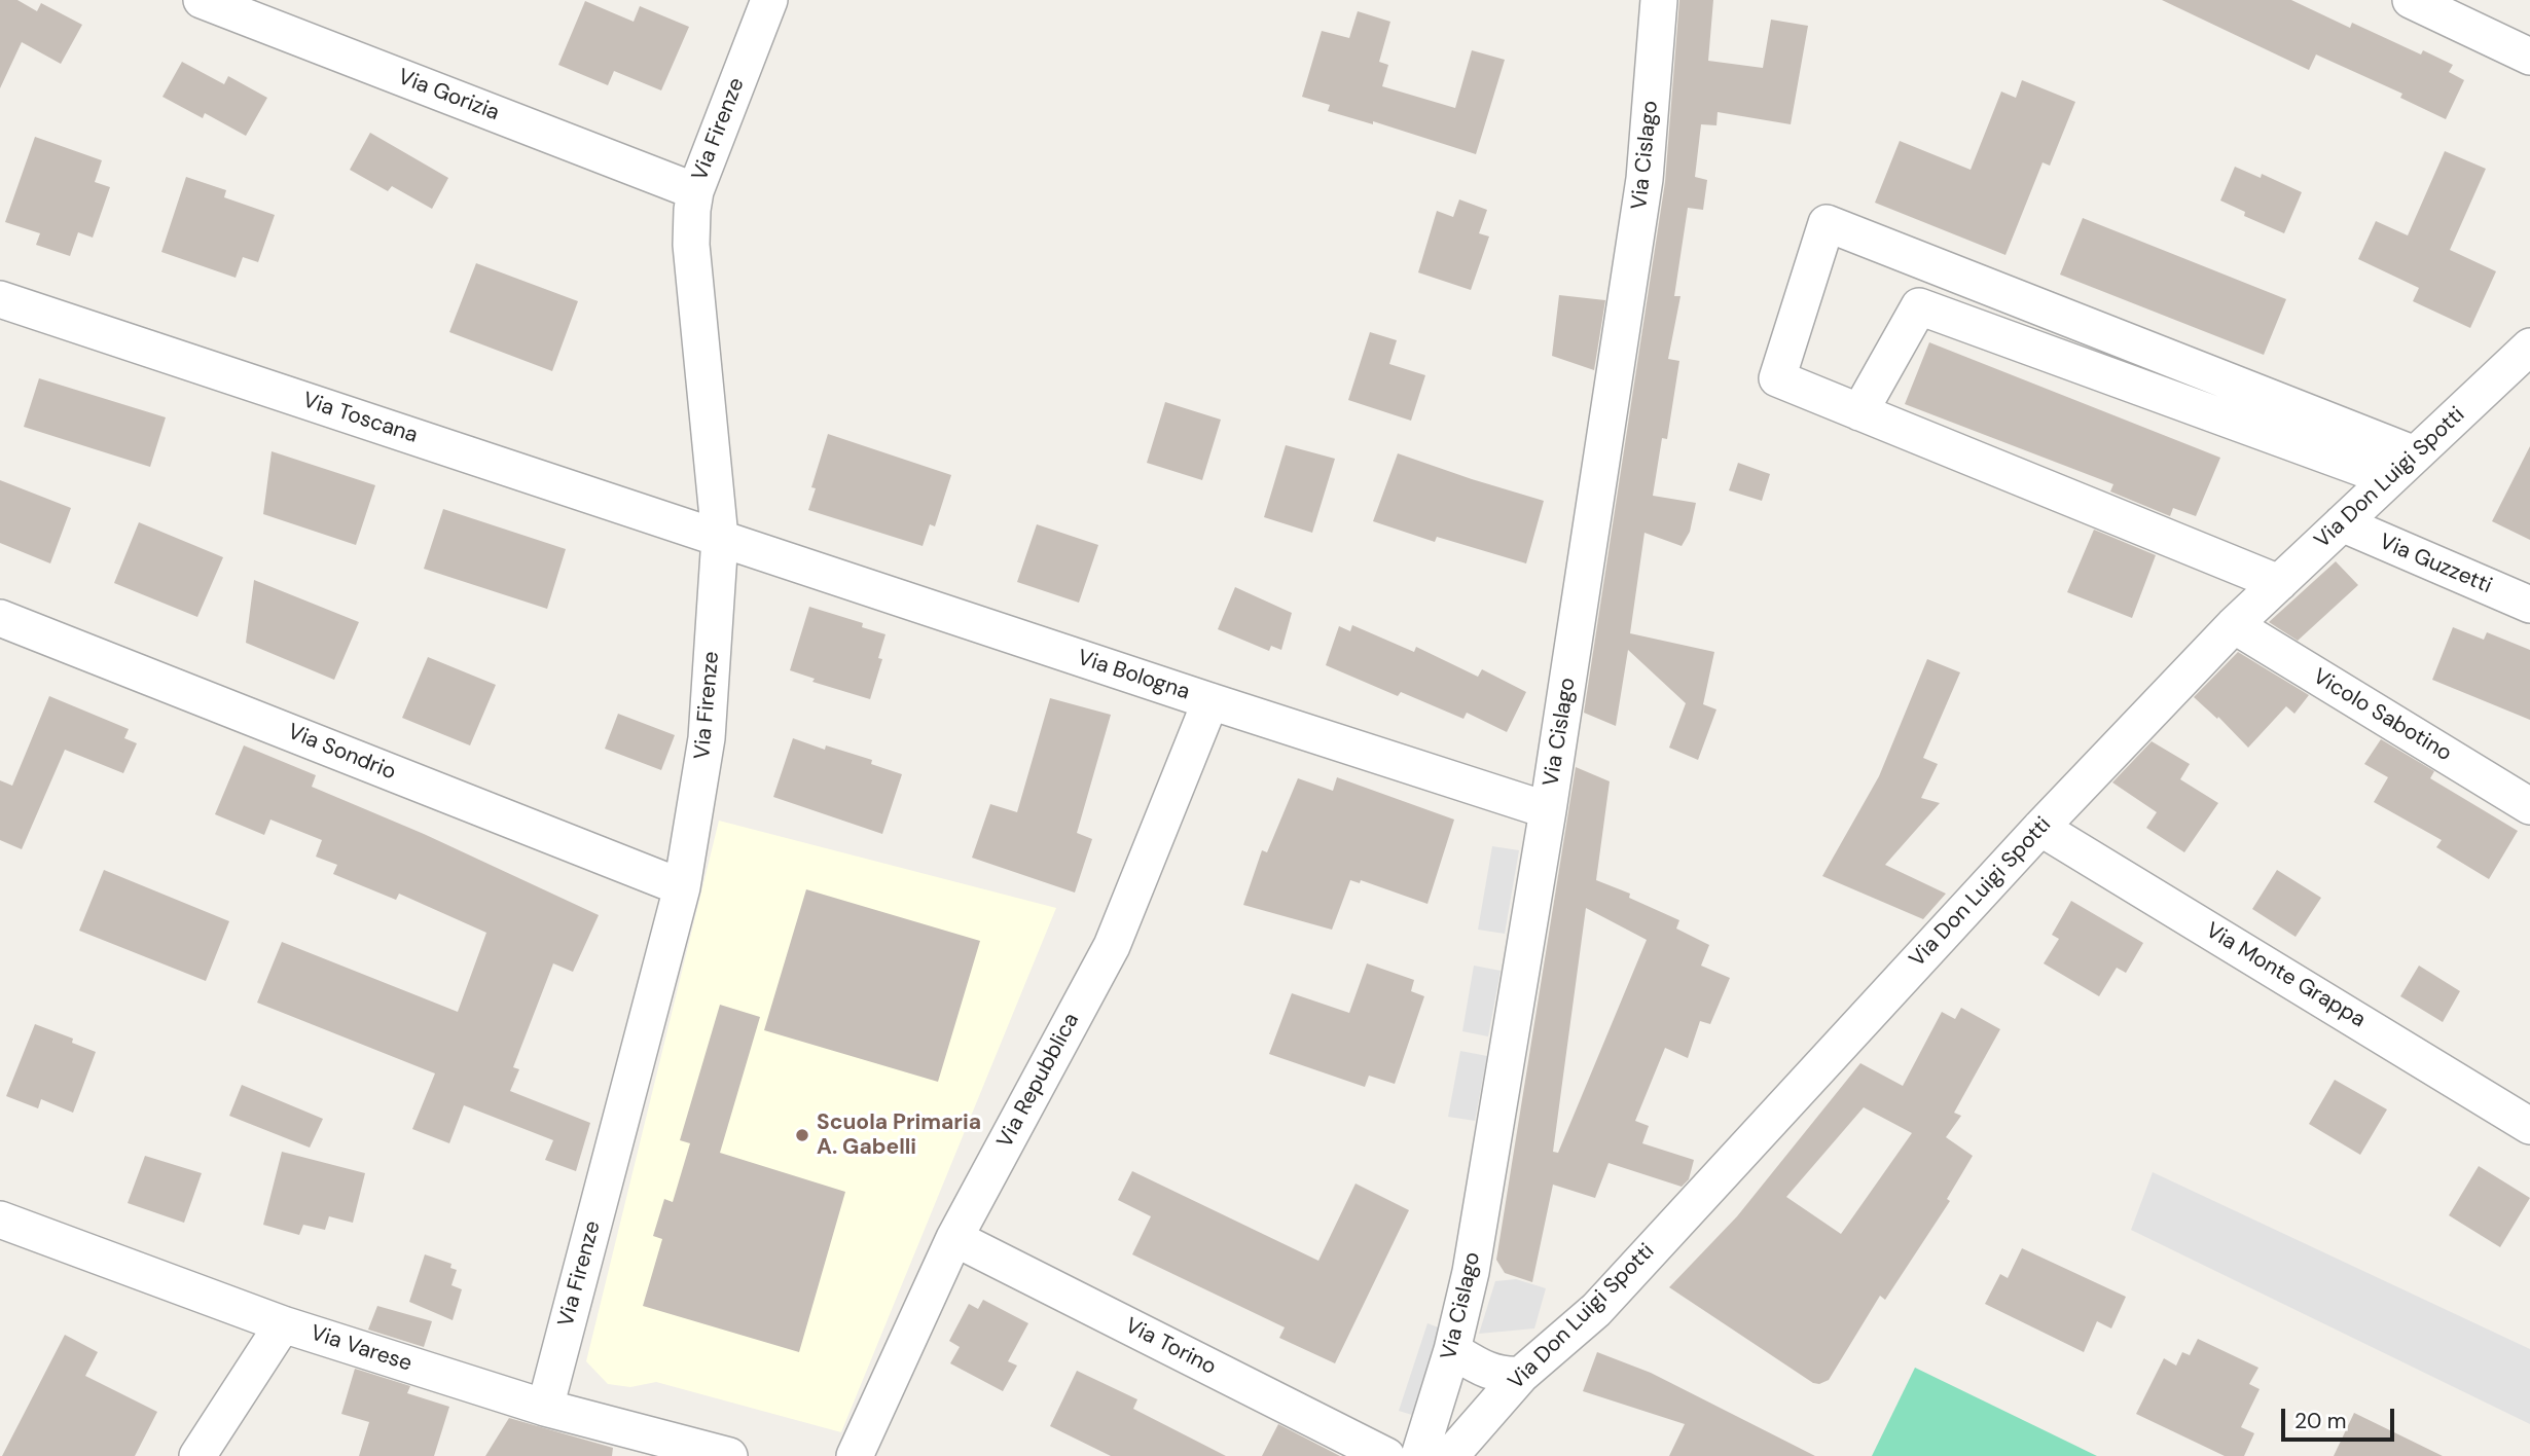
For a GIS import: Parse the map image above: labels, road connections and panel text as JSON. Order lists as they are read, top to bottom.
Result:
{
  "streets": {
    "street": [
      "Via Gorizia",
      "Via Firenze",
      "Via Cislago",
      "Via Toscana",
      "Via Don Luigi Spotti",
      "Via Guzzetti",
      "Via Bologna",
      "Vicolo Sabotino",
      "Via Sondrio",
      "Via Monte Grappa",
      "Via Repubblica",
      "Via Torino",
      "Via Varese"
    ]
  },
  "crossings": [
    ["Via Gorizia", "Via Firenze"],
    ["Via Firenze", "Via Toscana"],
    ["Via Firenze", "Via Bologna"],
    ["Via Firenze", "Via Sondrio"],
    ["Via Firenze", "Via Varese"],
    ["Via Cislago", "Via Bologna"],
    ["Via Toscana", "Via Bologna"],
    ["Via Don Luigi Spotti", "Via Guzzetti"],
    ["Via Don Luigi Spotti", "Vicolo Sabotino"],
    ["Via Don Luigi Spotti", "Via Monte Grappa"],
    ["Via Bologna", "Via Repubblica"],
    ["Via Repubblica", "Via Torino"]
  ],
  "places": ["Scuola Primaria A. Gabelli"],
  "scale_bar": "20 m"
}
